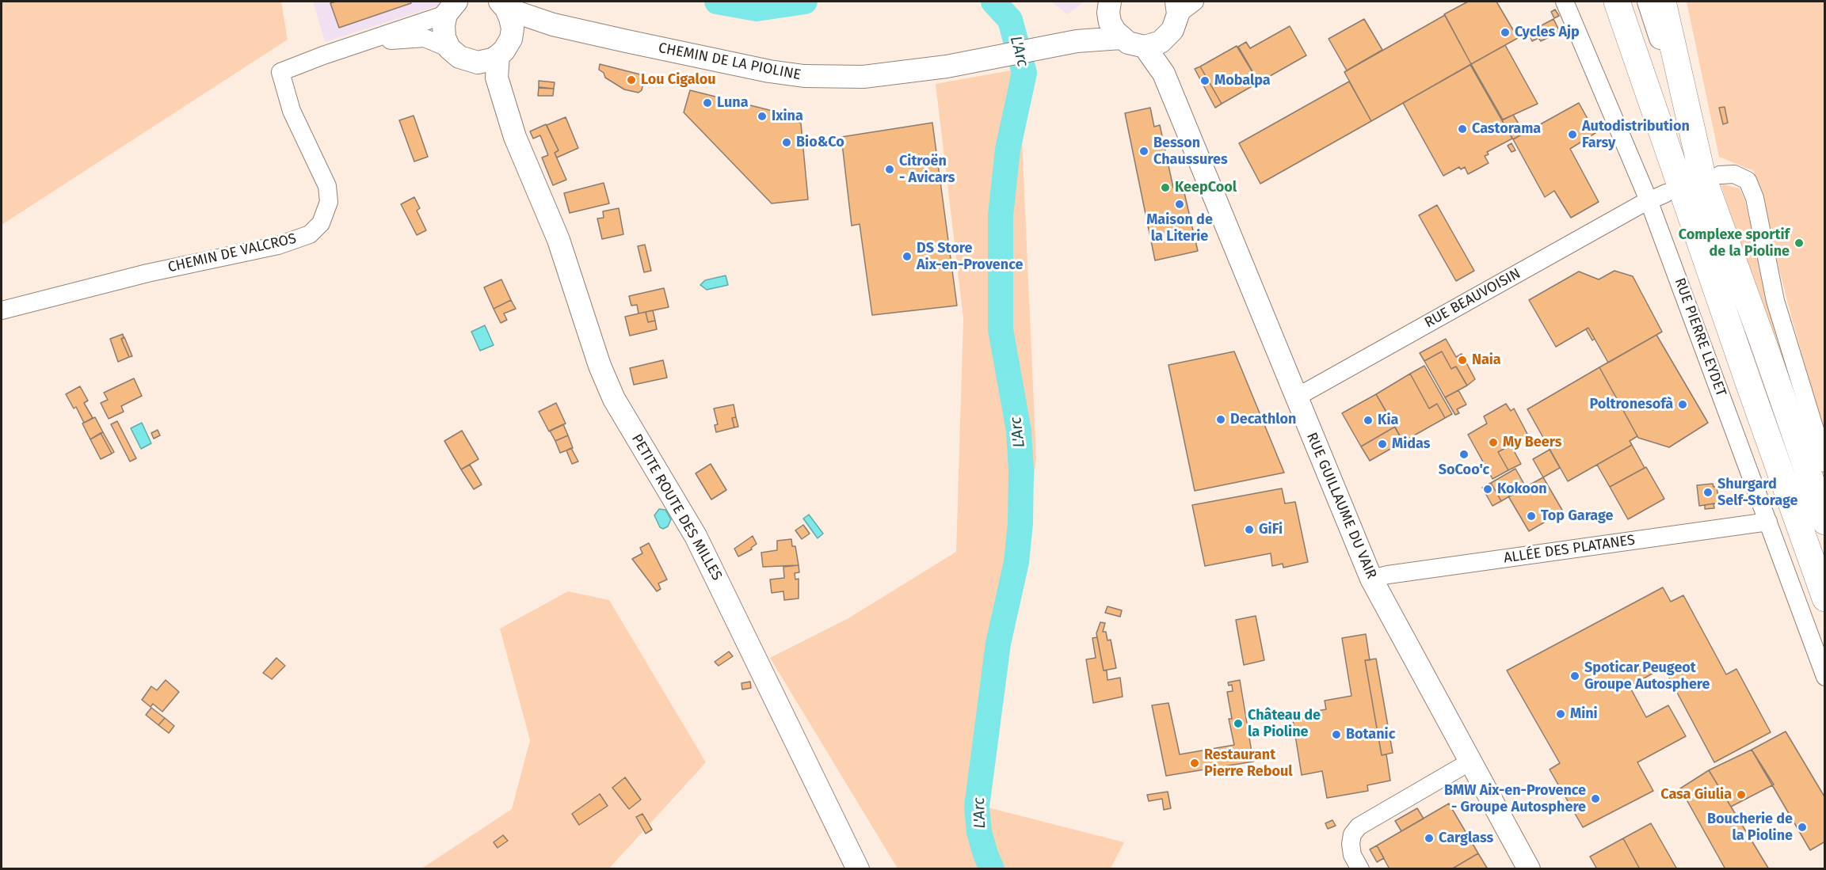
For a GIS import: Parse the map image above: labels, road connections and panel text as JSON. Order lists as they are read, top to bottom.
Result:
{
  "streets": {
    "main road": ["CHEMIN DE LA PIOLINE", "RUE GUILLAUME DU VAIR", "PETITE ROUTE DES MILLES"],
    "street": [
      "CHEMIN DE VALCROS",
      "RUE BEAUVOISIN",
      "RUE PIERRE LEYDET",
      "ALLÉE DES PLATANES"
    ]
  },
  "crossings": [
    ["CHEMIN DE LA PIOLINE", "PETITE ROUTE DES MILLES"],
    ["RUE BEAUVOISIN", "RUE PIERRE LEYDET"],
    ["RUE BEAUVOISIN", "RUE GUILLAUME DU VAIR"],
    ["RUE PIERRE LEYDET", "ALLÉE DES PLATANES"],
    ["RUE GUILLAUME DU VAIR", "ALLÉE DES PLATANES"]
  ],
  "water": ["L'Arc"],
  "places": [
    "Cycles Ajp",
    "Lou Cigalou",
    "Mobalpa",
    "Luna",
    "Ixina",
    "Castorama",
    "Autodistribution Farsy",
    "Bio&Co",
    "Besson Chaussures",
    "Citroën - Avicars",
    "KeepCool",
    "Maison de la Literie",
    "Complexe sportif de la Pioline",
    "DS Store Aix-en-Provence",
    "Naia",
    "Poltronesofà",
    "Decathlon",
    "Kia",
    "My Beers",
    "Midas",
    "SoCoo'c",
    "Kokoon",
    "Shurgard Self-Storage",
    "Top Garage",
    "GiFi",
    "Spoticar Peugeot Groupe Autosphere",
    "Mini",
    "Château de la Pioline",
    "Botanic",
    "Restaurant Pierre Reboul",
    "Casa Giulia",
    "BMW Aix-en-Provence - Groupe Autosphere",
    "Boucherie de la Pioline",
    "Carglass"
  ]
}
